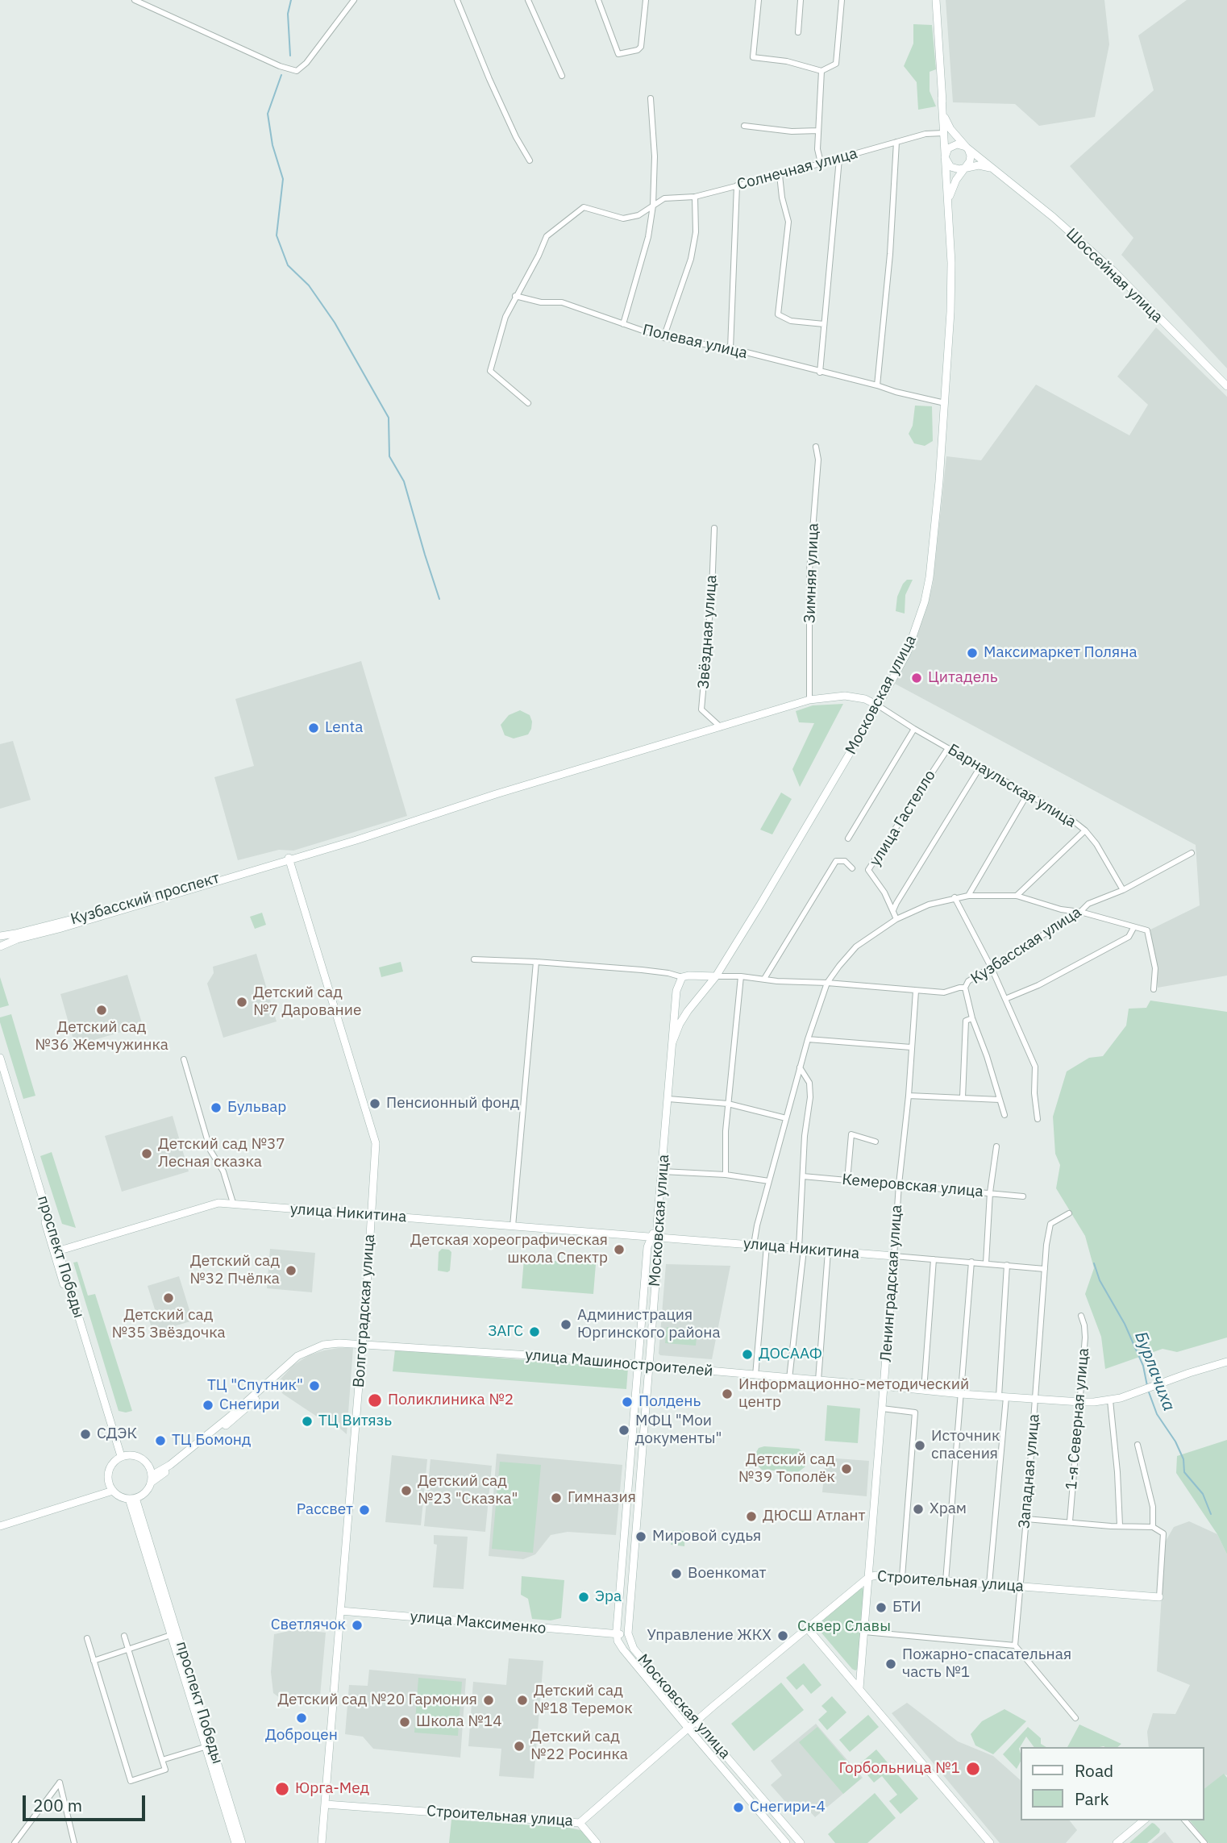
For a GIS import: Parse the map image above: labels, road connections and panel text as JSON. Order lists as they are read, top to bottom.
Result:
{
  "streets": {
    "main road": [
      "Шоссейная улица",
      "Московская улица",
      "Кузбасский проспект",
      "улица Никитина",
      "проспект Победы",
      "Ленинградская улица",
      "Волгоградская улица",
      "улица Машиностроителей",
      "Строительная улица",
      "улица Максименко"
    ],
    "street": [
      "Солнечная улица",
      "Полевая улица",
      "Зимняя улица",
      "Звёздная улица",
      "Барнаульская улица",
      "улица Гастелло",
      "Кузбасская улица",
      "Кемеровская улица",
      "1-я Северная улица",
      "Западная улица"
    ]
  },
  "crossings": [
    ["Солнечная улица", "Полевая улица"],
    ["Солнечная улица", "Московская улица"],
    ["Шоссейная улица", "Московская улица"],
    ["Полевая улица", "Московская улица"],
    ["Московская улица", "Барнаульская улица"],
    ["Московская улица", "Кузбасская улица"],
    ["Московская улица", "улица Никитина"],
    ["Московская улица", "улица Машиностроителей"],
    ["Московская улица", "Строительная улица"],
    ["Московская улица", "улица Максименко"],
    ["Барнаульская улица", "улица Гастелло"],
    ["Барнаульская улица", "Кузбасская улица"],
    ["Кузбасский проспект", "Волгоградская улица"],
    ["Кузбасская улица", "Ленинградская улица"],
    ["Кемеровская улица", "Ленинградская улица"],
    ["улица Никитина", "проспект Победы"],
    ["улица Никитина", "Ленинградская улица"],
    ["улица Никитина", "Волгоградская улица"],
    ["улица Никитина", "Западная улица"],
    ["проспект Победы", "улица Машиностроителей"],
    ["Ленинградская улица", "улица Машиностроителей"],
    ["Ленинградская улица", "Строительная улица"],
    ["Волгоградская улица", "улица Машиностроителей"],
    ["Волгоградская улица", "Строительная улица"],
    ["Волгоградская улица", "улица Максименко"],
    ["улица Машиностроителей", "1-я Северная улица"],
    ["улица Машиностроителей", "Западная улица"],
    ["Западная улица", "Строительная улица"]
  ],
  "water": ["Бурлачиха"],
  "parks": ["Сквер Славы"],
  "places": [
    "Максимаркет Поляна",
    "Цитадель",
    "Lenta",
    "Детский сад №7 Дарование",
    "Детский сад №36 Жемчужинка",
    "Пенсионный фонд",
    "Бульвар",
    "Детский сад №37 Лесная сказка",
    "Детская хореографическая школа Спектр",
    "Детский сад №32 Пчёлка",
    "Детский сад №35 Звёздочка",
    "Администрация Юргинского района",
    "ЗАГС",
    "ДОСААФ",
    "ТЦ \"Спутник\"",
    "Информационно-методический центр",
    "Поликлиника №2",
    "Полдень",
    "Снегири",
    "ТЦ Витязь",
    "МФЦ \"Мои документы\"",
    "СДЭК",
    "ТЦ Бомонд",
    "Источник спасения",
    "Детский сад №39 Тополёк",
    "Детский сад №23 \"Сказка\"",
    "Гимназия",
    "Храм",
    "Рассвет",
    "ДЮСШ Атлант",
    "Мировой судья",
    "Военкомат",
    "Эра",
    "БТИ",
    "Светлячок",
    "Управление ЖКХ",
    "Пожарно-спасательная часть №1",
    "Детский сад №20 Гармония",
    "Детский сад №18 Теремок",
    "Доброцен",
    "Школа №14",
    "Детский сад №22 Росинка",
    "Горбольница №1",
    "Юрга-Мед",
    "Снегири-4"
  ],
  "legend": ["Road", "Park"],
  "scale_bar": "200 m"
}
